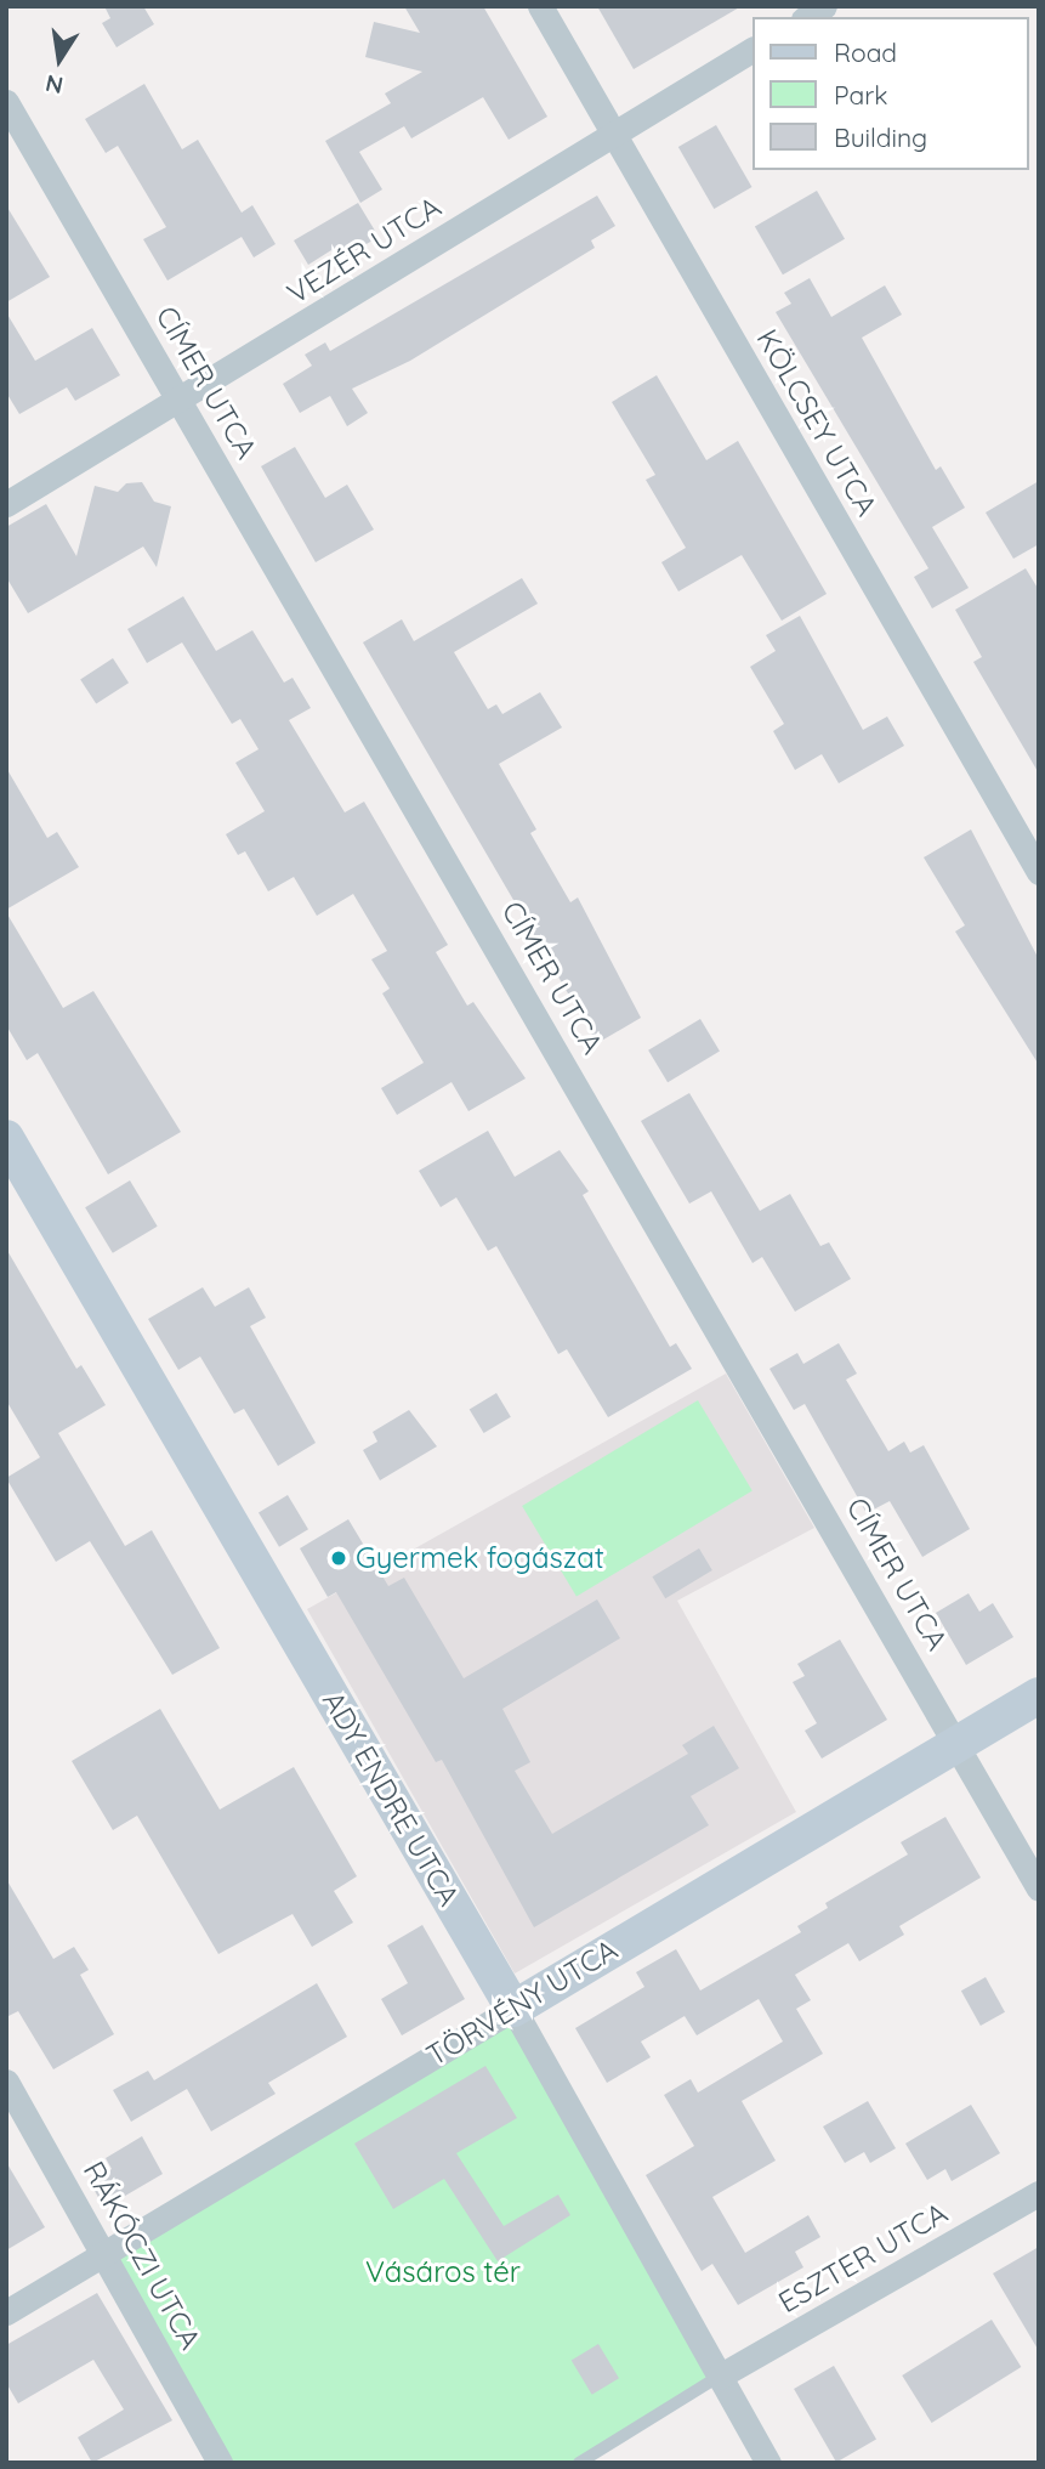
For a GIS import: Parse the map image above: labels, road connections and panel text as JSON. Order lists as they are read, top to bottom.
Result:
{
  "streets": {
    "street": [
      "VEZÉR UTCA",
      "CÍMER UTCA",
      "KÖLCSEY UTCA",
      "ADY ENDRE UTCA",
      "TÖRVÉNY UTCA",
      "RÁKÓCZI UTCA",
      "ESZTER UTCA"
    ]
  },
  "crossings": [
    ["VEZÉR UTCA", "CÍMER UTCA"],
    ["VEZÉR UTCA", "KÖLCSEY UTCA"],
    ["CÍMER UTCA", "TÖRVÉNY UTCA"],
    ["ADY ENDRE UTCA", "TÖRVÉNY UTCA"],
    ["ADY ENDRE UTCA", "ESZTER UTCA"],
    ["TÖRVÉNY UTCA", "RÁKÓCZI UTCA"]
  ],
  "parks": ["Vásáros tér"],
  "places": ["Gyermek fogászat"],
  "legend": ["Road", "Park", "Building"],
  "north": "bottom"
}
